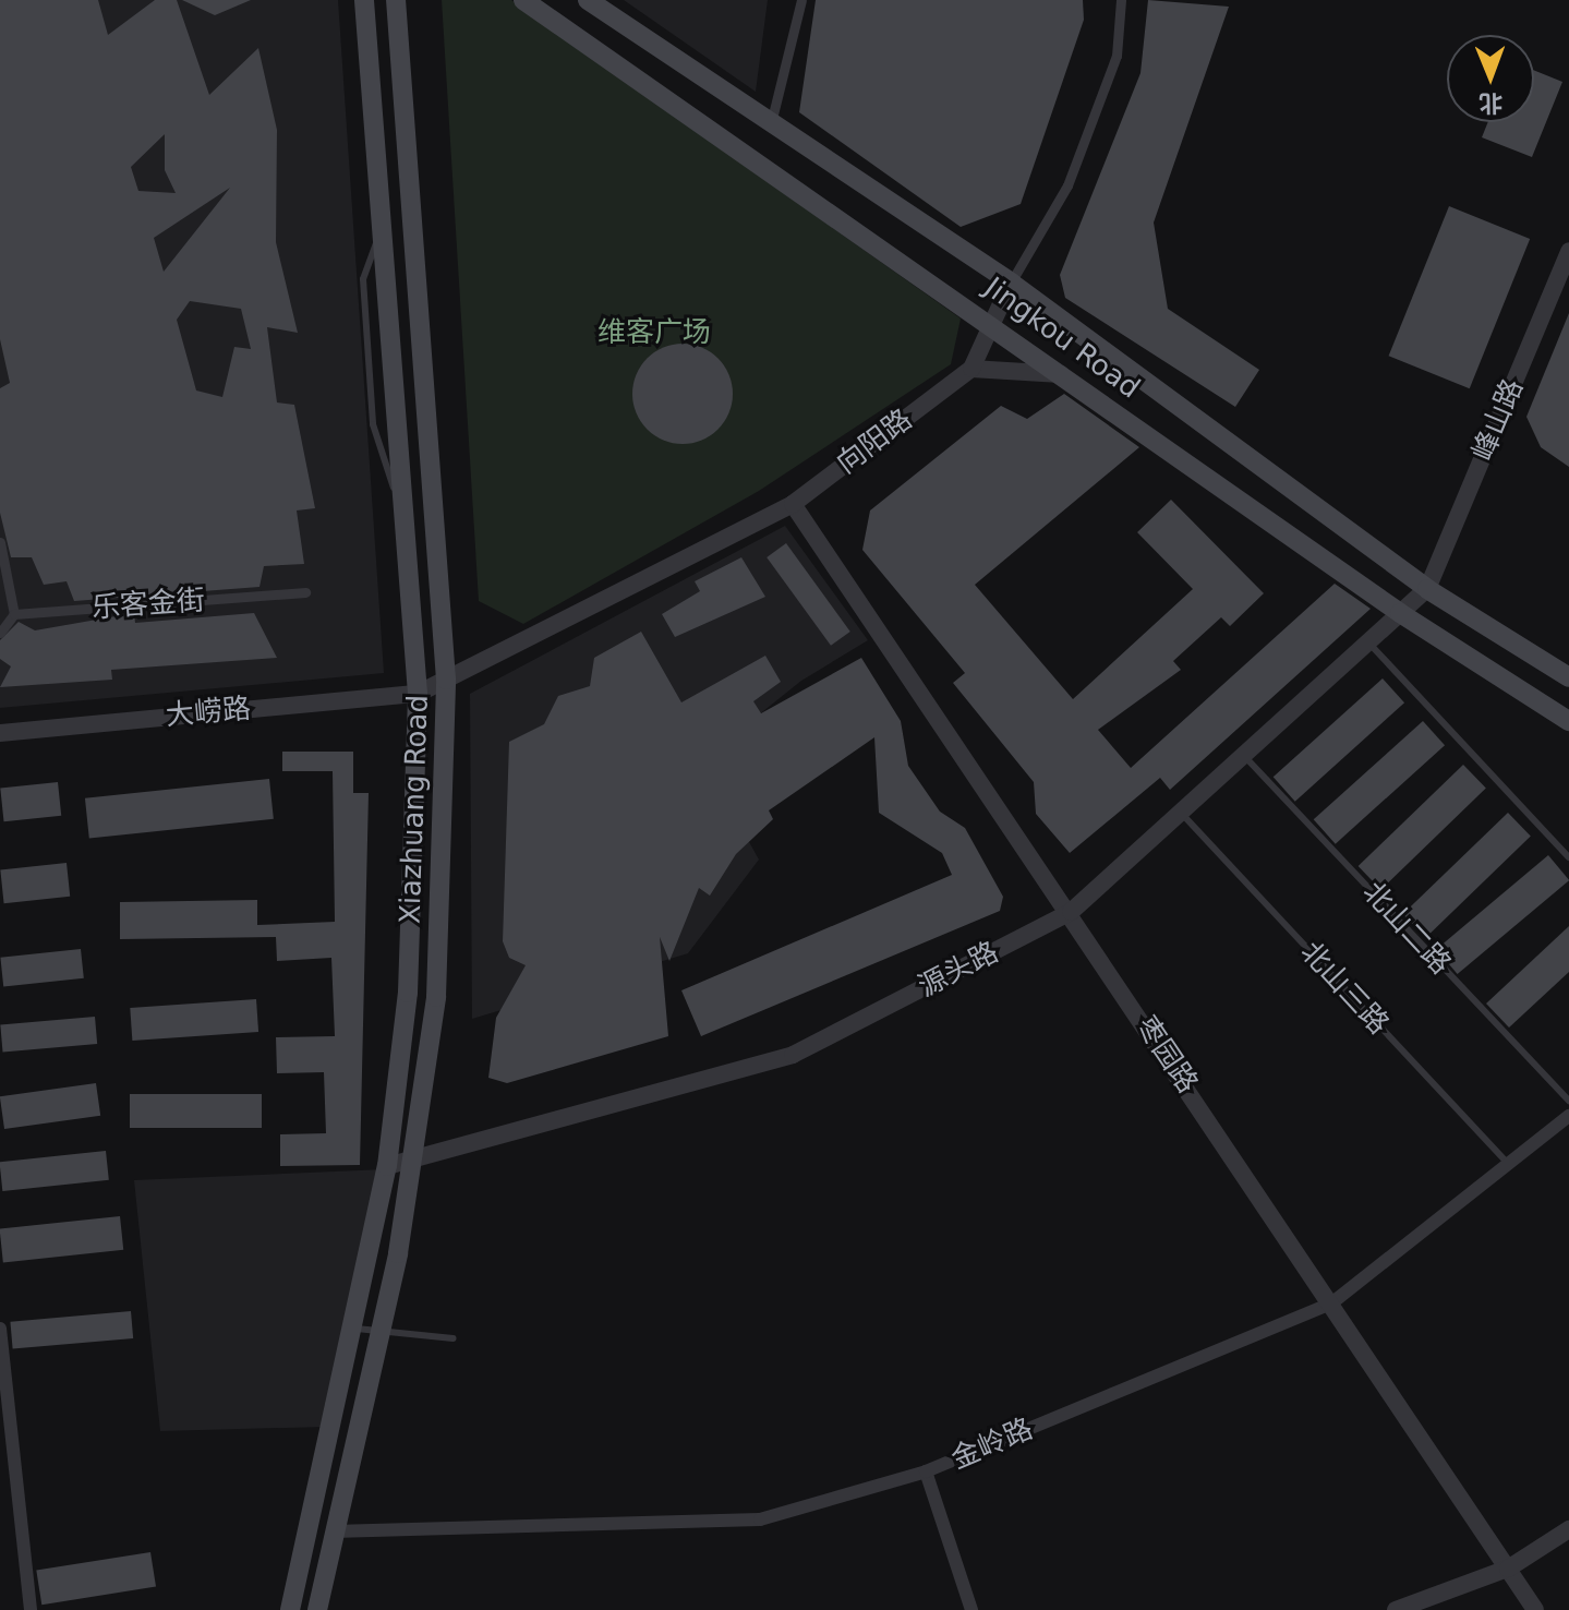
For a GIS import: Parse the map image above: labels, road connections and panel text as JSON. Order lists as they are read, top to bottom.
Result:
{
  "streets": {
    "main road": ["Jingkou Road", "Xiazhuang Road"],
    "street": [
      "峰山路",
      "向阳路",
      "乐客金街",
      "大崂路",
      "源头路",
      "枣园路",
      "金岭路"
    ],
    "lane": ["北山二路", "北山三路"]
  },
  "crossings": [
    ["Jingkou Road", "峰山路"],
    ["Jingkou Road", "向阳路"],
    ["Jingkou Road", "源头路"],
    ["峰山路", "源头路"],
    ["向阳路", "大崂路"],
    ["向阳路", "Xiazhuang Road"],
    ["向阳路", "枣园路"],
    ["大崂路", "Xiazhuang Road"],
    ["Xiazhuang Road", "源头路"],
    ["Xiazhuang Road", "金岭路"],
    ["北山二路", "源头路"],
    ["源头路", "北山三路"],
    ["源头路", "枣园路"],
    ["北山三路", "金岭路"],
    ["枣园路", "金岭路"]
  ],
  "parks": ["维客广场"],
  "north": "bottom"
}
